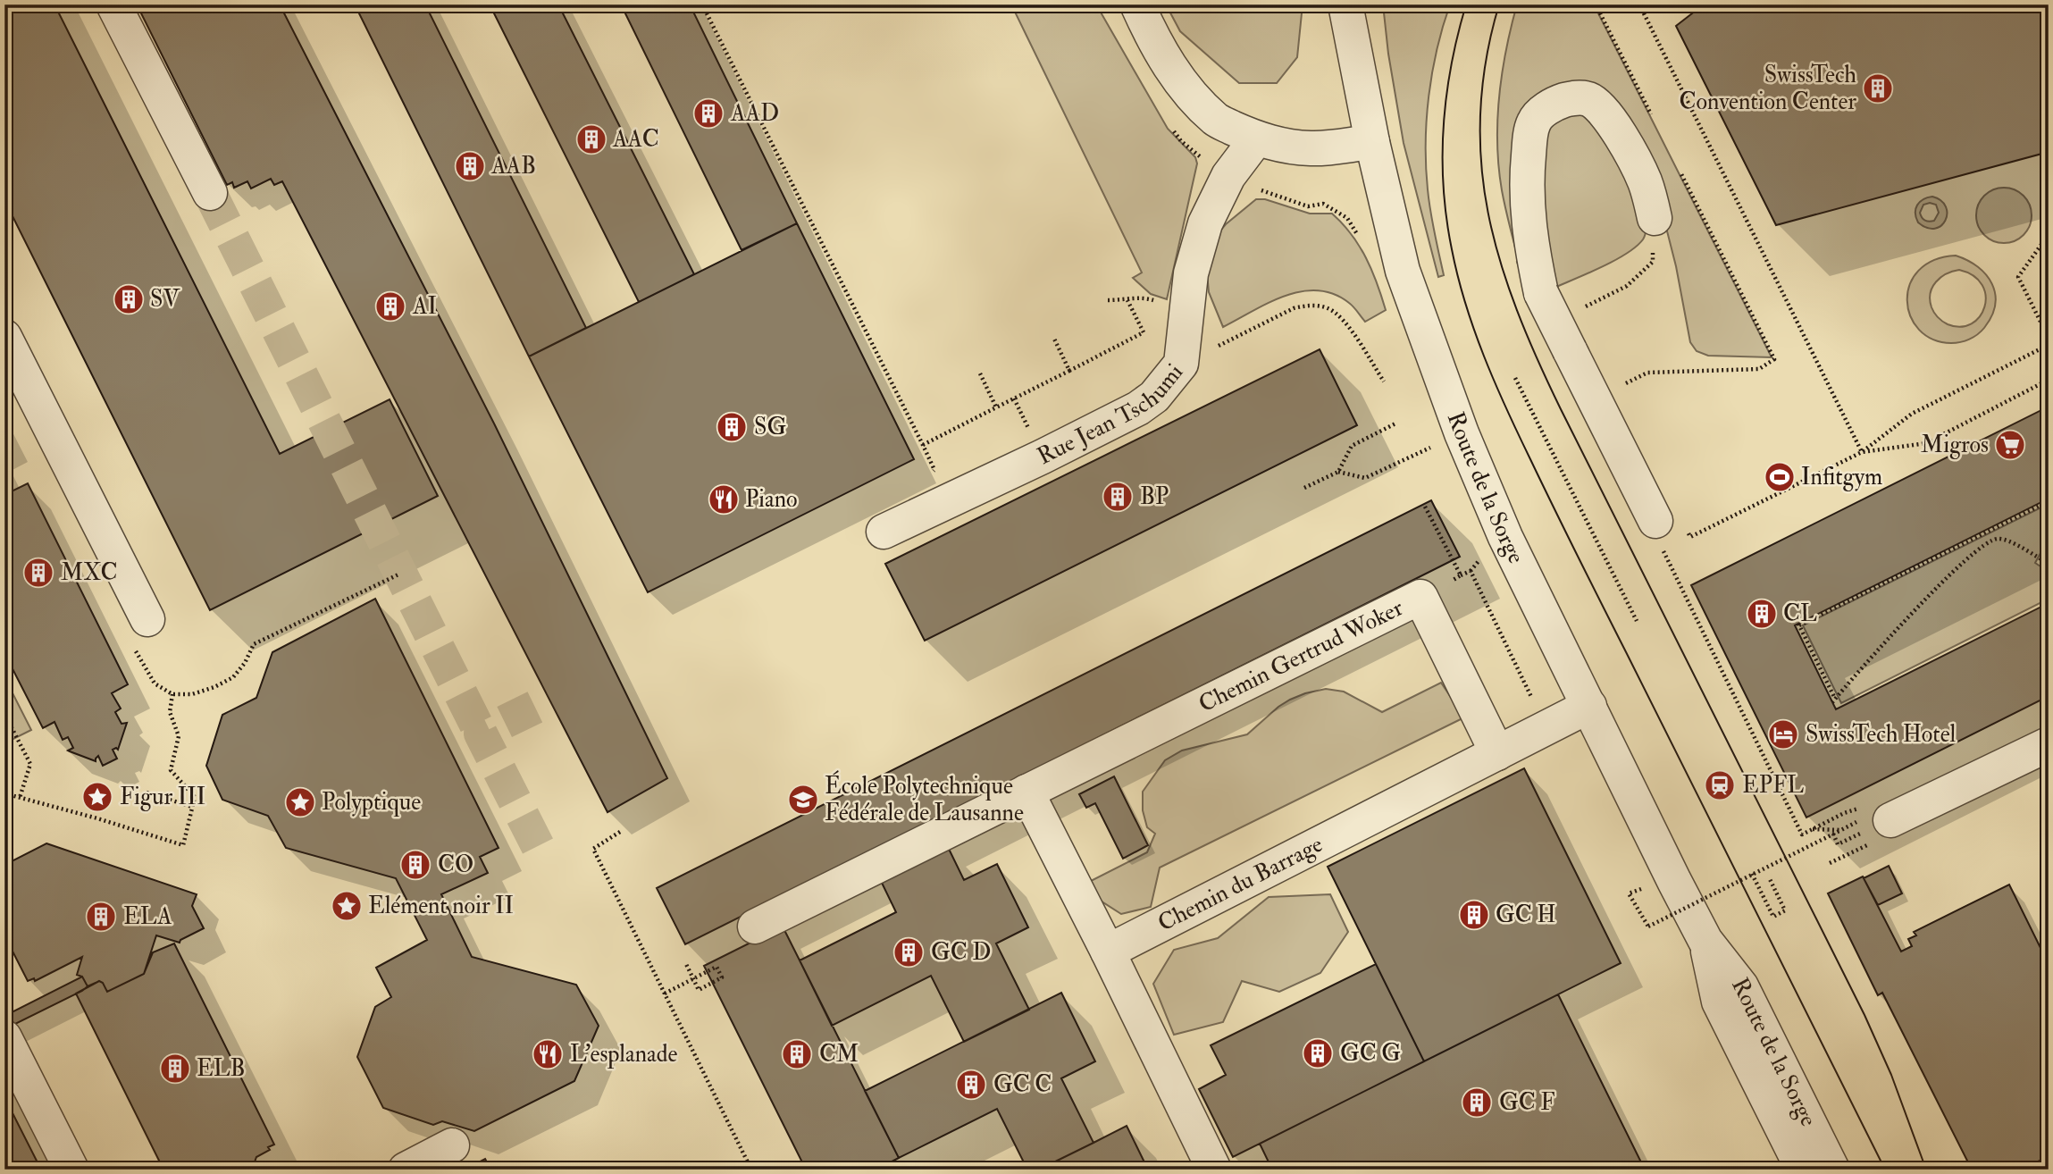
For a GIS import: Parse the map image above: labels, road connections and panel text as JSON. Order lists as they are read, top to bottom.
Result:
{
  "streets": {
    "street": [
      "Rue Jean Tschumi",
      "Route de la Sorge",
      "Chemin Gertrud Woker",
      "Chemin du Barrage"
    ]
  },
  "crossings": [
    ["Route de la Sorge", "Chemin du Barrage"],
    ["Chemin Gertrud Woker", "Chemin du Barrage"]
  ],
  "places": {
    "building": [
      "SwissTech Convention Center",
      "AAD",
      "AAC",
      "AAB",
      "SV",
      "AI",
      "SG",
      "BP",
      "MXC",
      "CL",
      "CO",
      "GC H",
      "ELA",
      "GC D",
      "GC G",
      "CM",
      "ELB",
      "GC C",
      "GC F"
    ],
    "supermarket": ["Migros"],
    "sports": ["Infitgym"],
    "restaurant": ["Piano", "L'esplanade"],
    "hotel": ["SwissTech Hotel"],
    "station": ["EPFL"],
    "place": ["Figur III", "Polyptique", "Elément noir II"],
    "school or university": ["École Polytechnique Fédérale de Lausanne"]
  }
}
